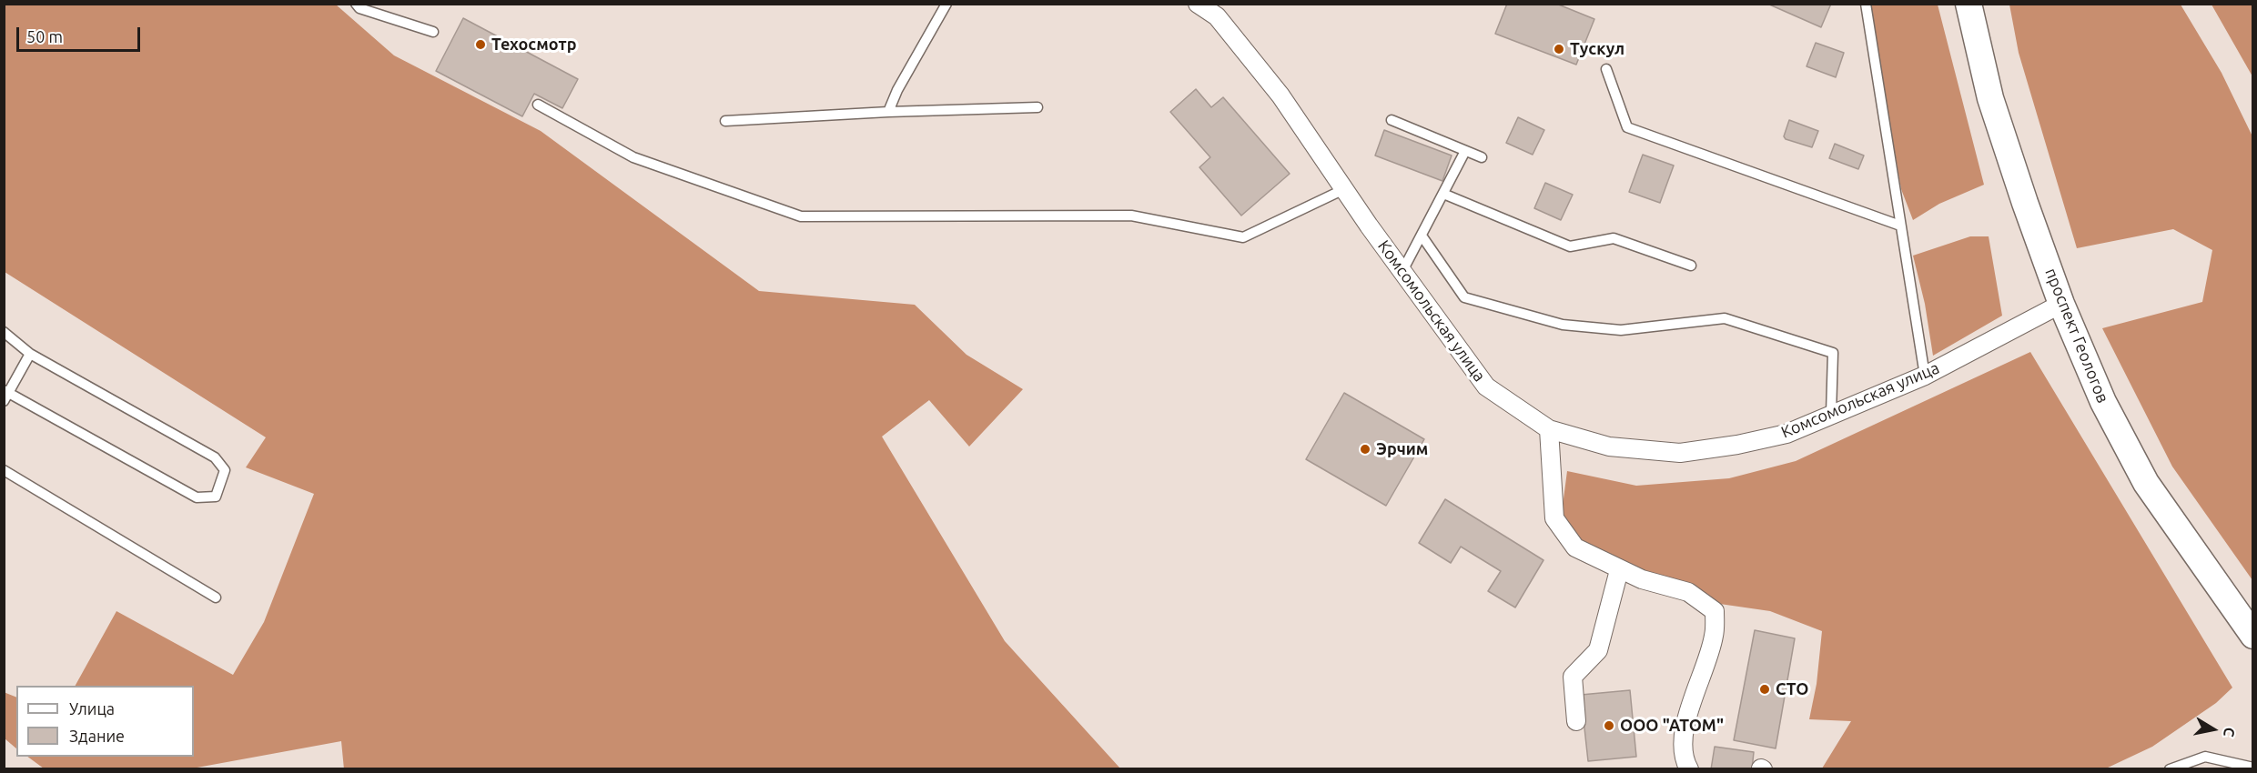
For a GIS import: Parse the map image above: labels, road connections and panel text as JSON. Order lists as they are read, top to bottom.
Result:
{
  "streets": {
    "main road": ["проспект Геологов"],
    "street": ["Комсомольская улица"]
  },
  "crossings": [
    ["Комсомольская улица", "проспект Геологов"]
  ],
  "places": [
    "Техосмотр",
    "Тускул",
    "Эрчим",
    "СТО",
    "ООО \"АТОМ\""
  ],
  "legend": ["Улица", "Здание"],
  "scale_bar": "50 m",
  "north": "right"
}
